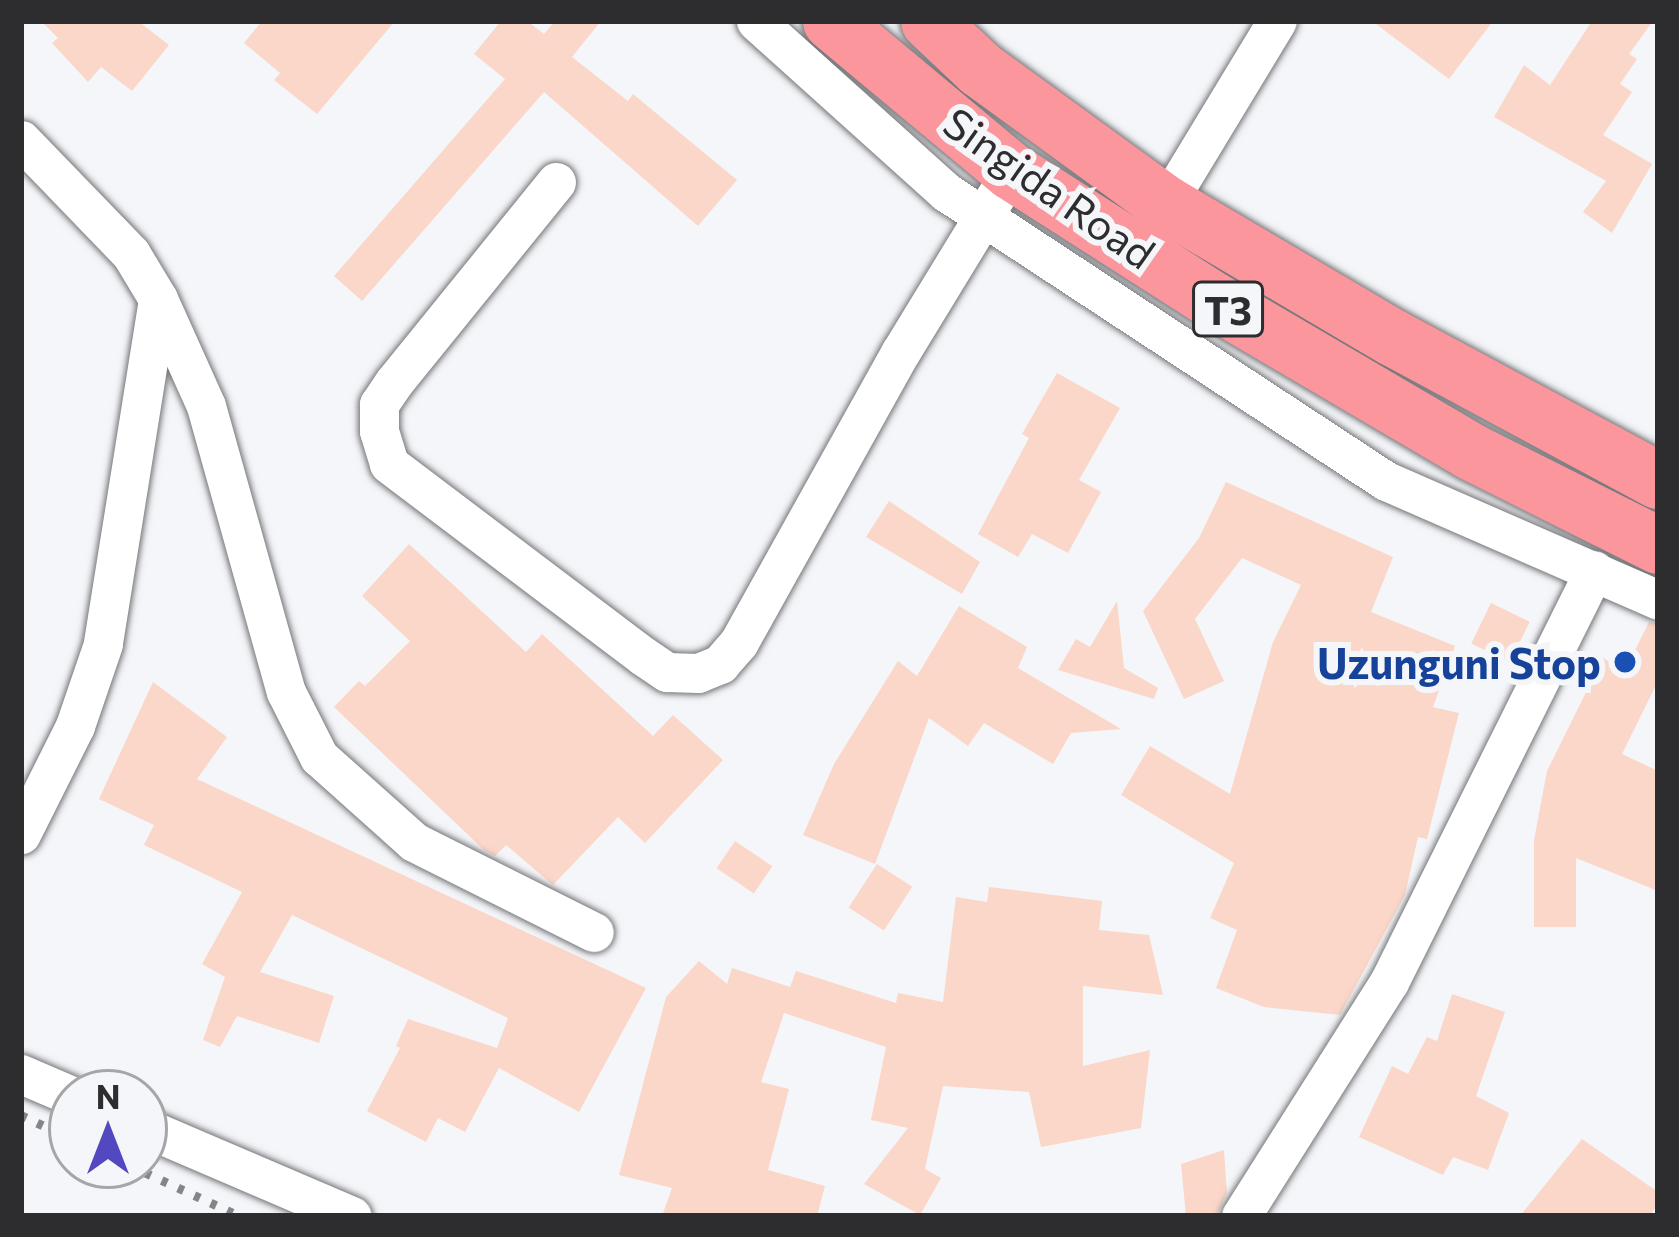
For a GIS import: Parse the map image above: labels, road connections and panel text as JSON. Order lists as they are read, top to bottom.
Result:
{
  "streets": {
    "highway": ["Singida Road", "T3"]
  },
  "places": ["Uzunguni Stop"],
  "north": "top"
}
